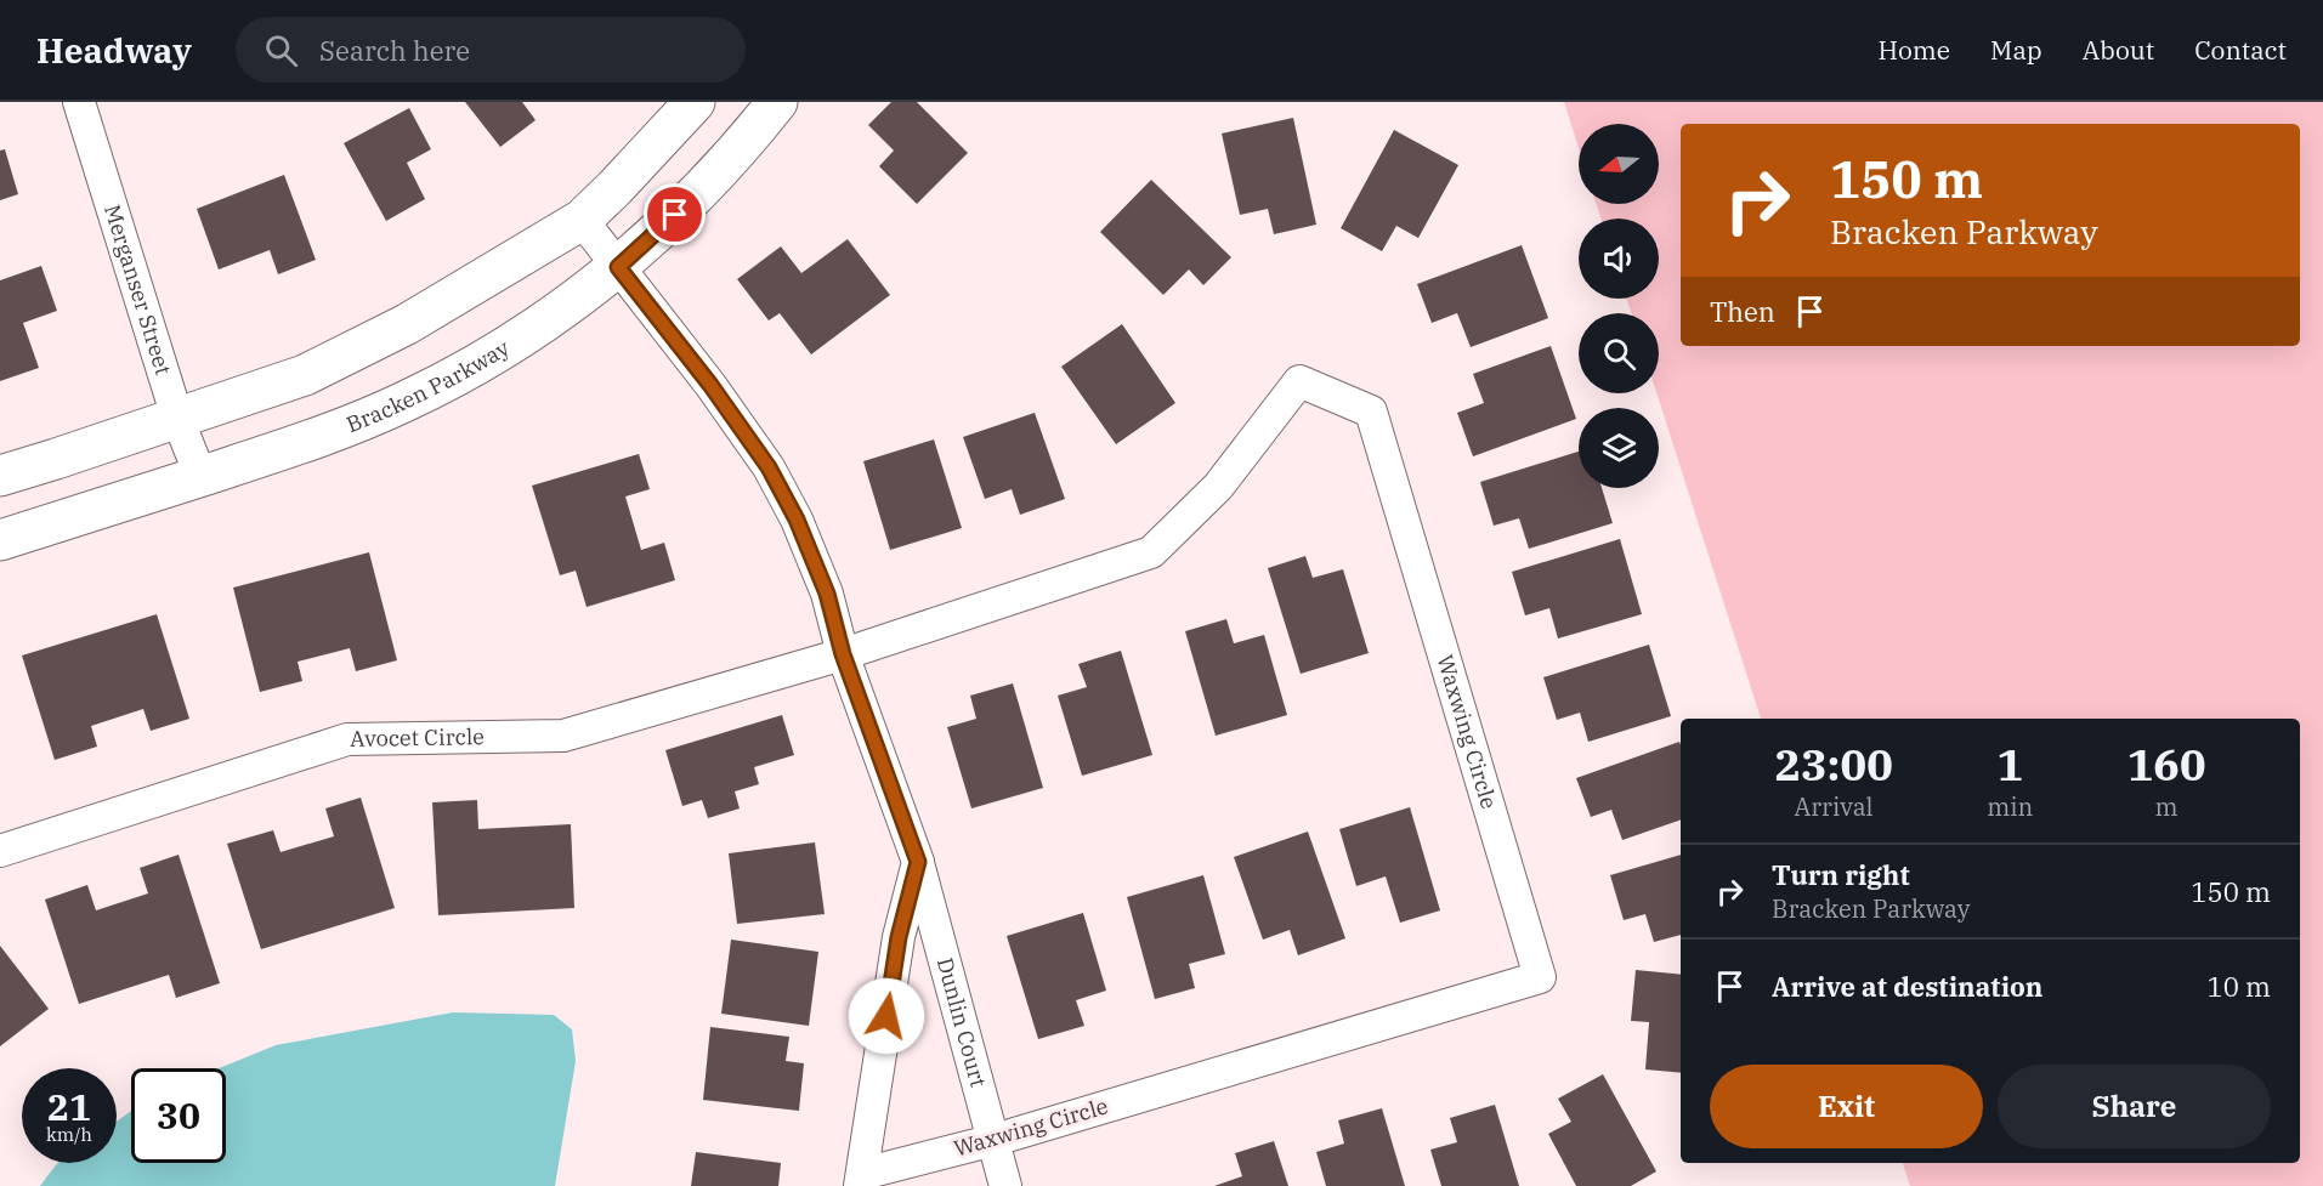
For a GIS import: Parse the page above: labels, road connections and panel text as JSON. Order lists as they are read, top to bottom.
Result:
{
  "streets": {
    "street": [
      "Merganser Street",
      "Bracken Parkway",
      "Waxwing Circle",
      "Avocet Circle",
      "Dunlin Court"
    ]
  },
  "crossings": [
    ["Merganser Street", "Bracken Parkway"],
    ["Bracken Parkway", "Dunlin Court"],
    ["Waxwing Circle", "Avocet Circle"],
    ["Waxwing Circle", "Dunlin Court"],
    ["Avocet Circle", "Dunlin Court"]
  ],
  "north": "left",
  "page": {
    "header": "Headway",
    "search": "Search here",
    "nav": [
      "Home",
      "Map",
      "About",
      "Contact"
    ],
    "turn": ["150 m", "Bracken Parkway"],
    "then": "Then",
    "eta": [
      "23:00",
      "Arrival",
      "1",
      "min",
      "160",
      "m"
    ],
    "list": [
      {
        "name": "Turn right",
        "note": "Bracken Parkway",
        "value": "150 m"
      },
      {
        "name": "Arrive at destination",
        "value": "10 m"
      }
    ],
    "buttons": ["Exit", "Share"],
    "speed": "21 km/h",
    "limit": "30"
  }
}
